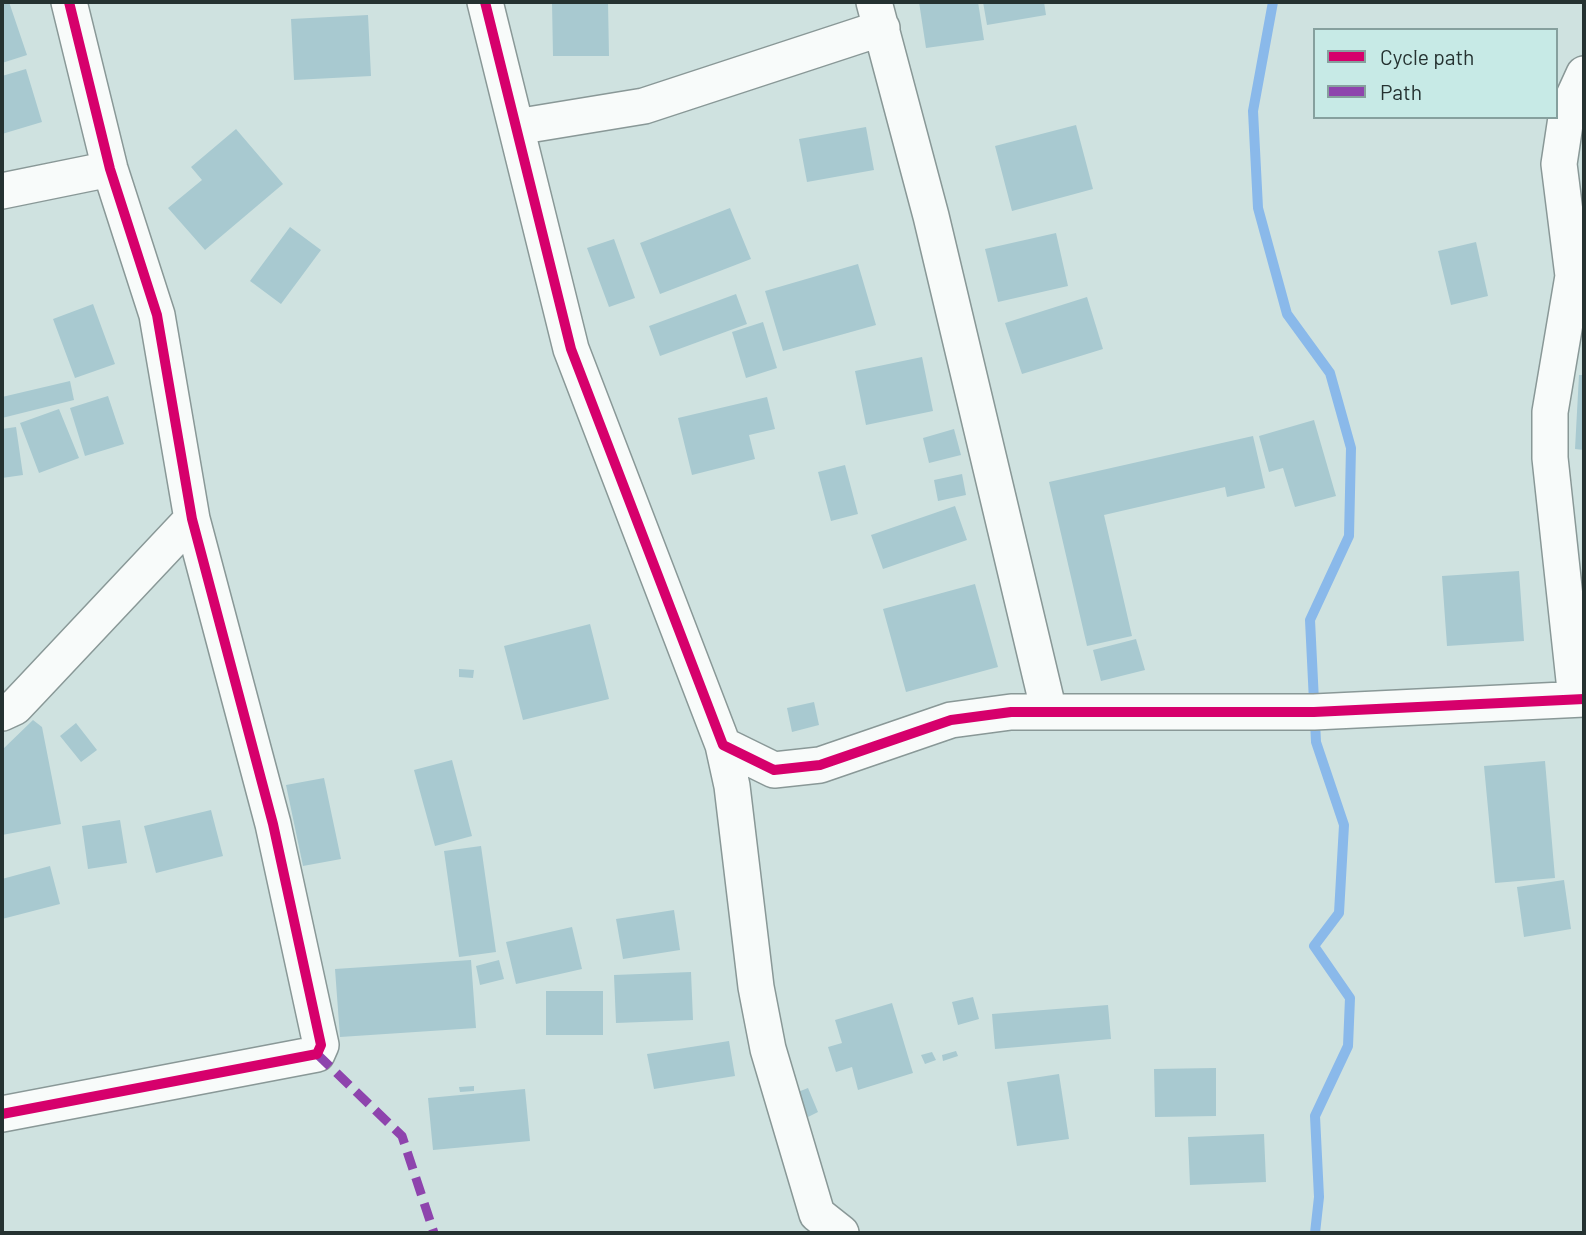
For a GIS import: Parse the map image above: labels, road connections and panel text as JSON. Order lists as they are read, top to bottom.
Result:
{
  "legend": ["Cycle path", "Path"]
}
